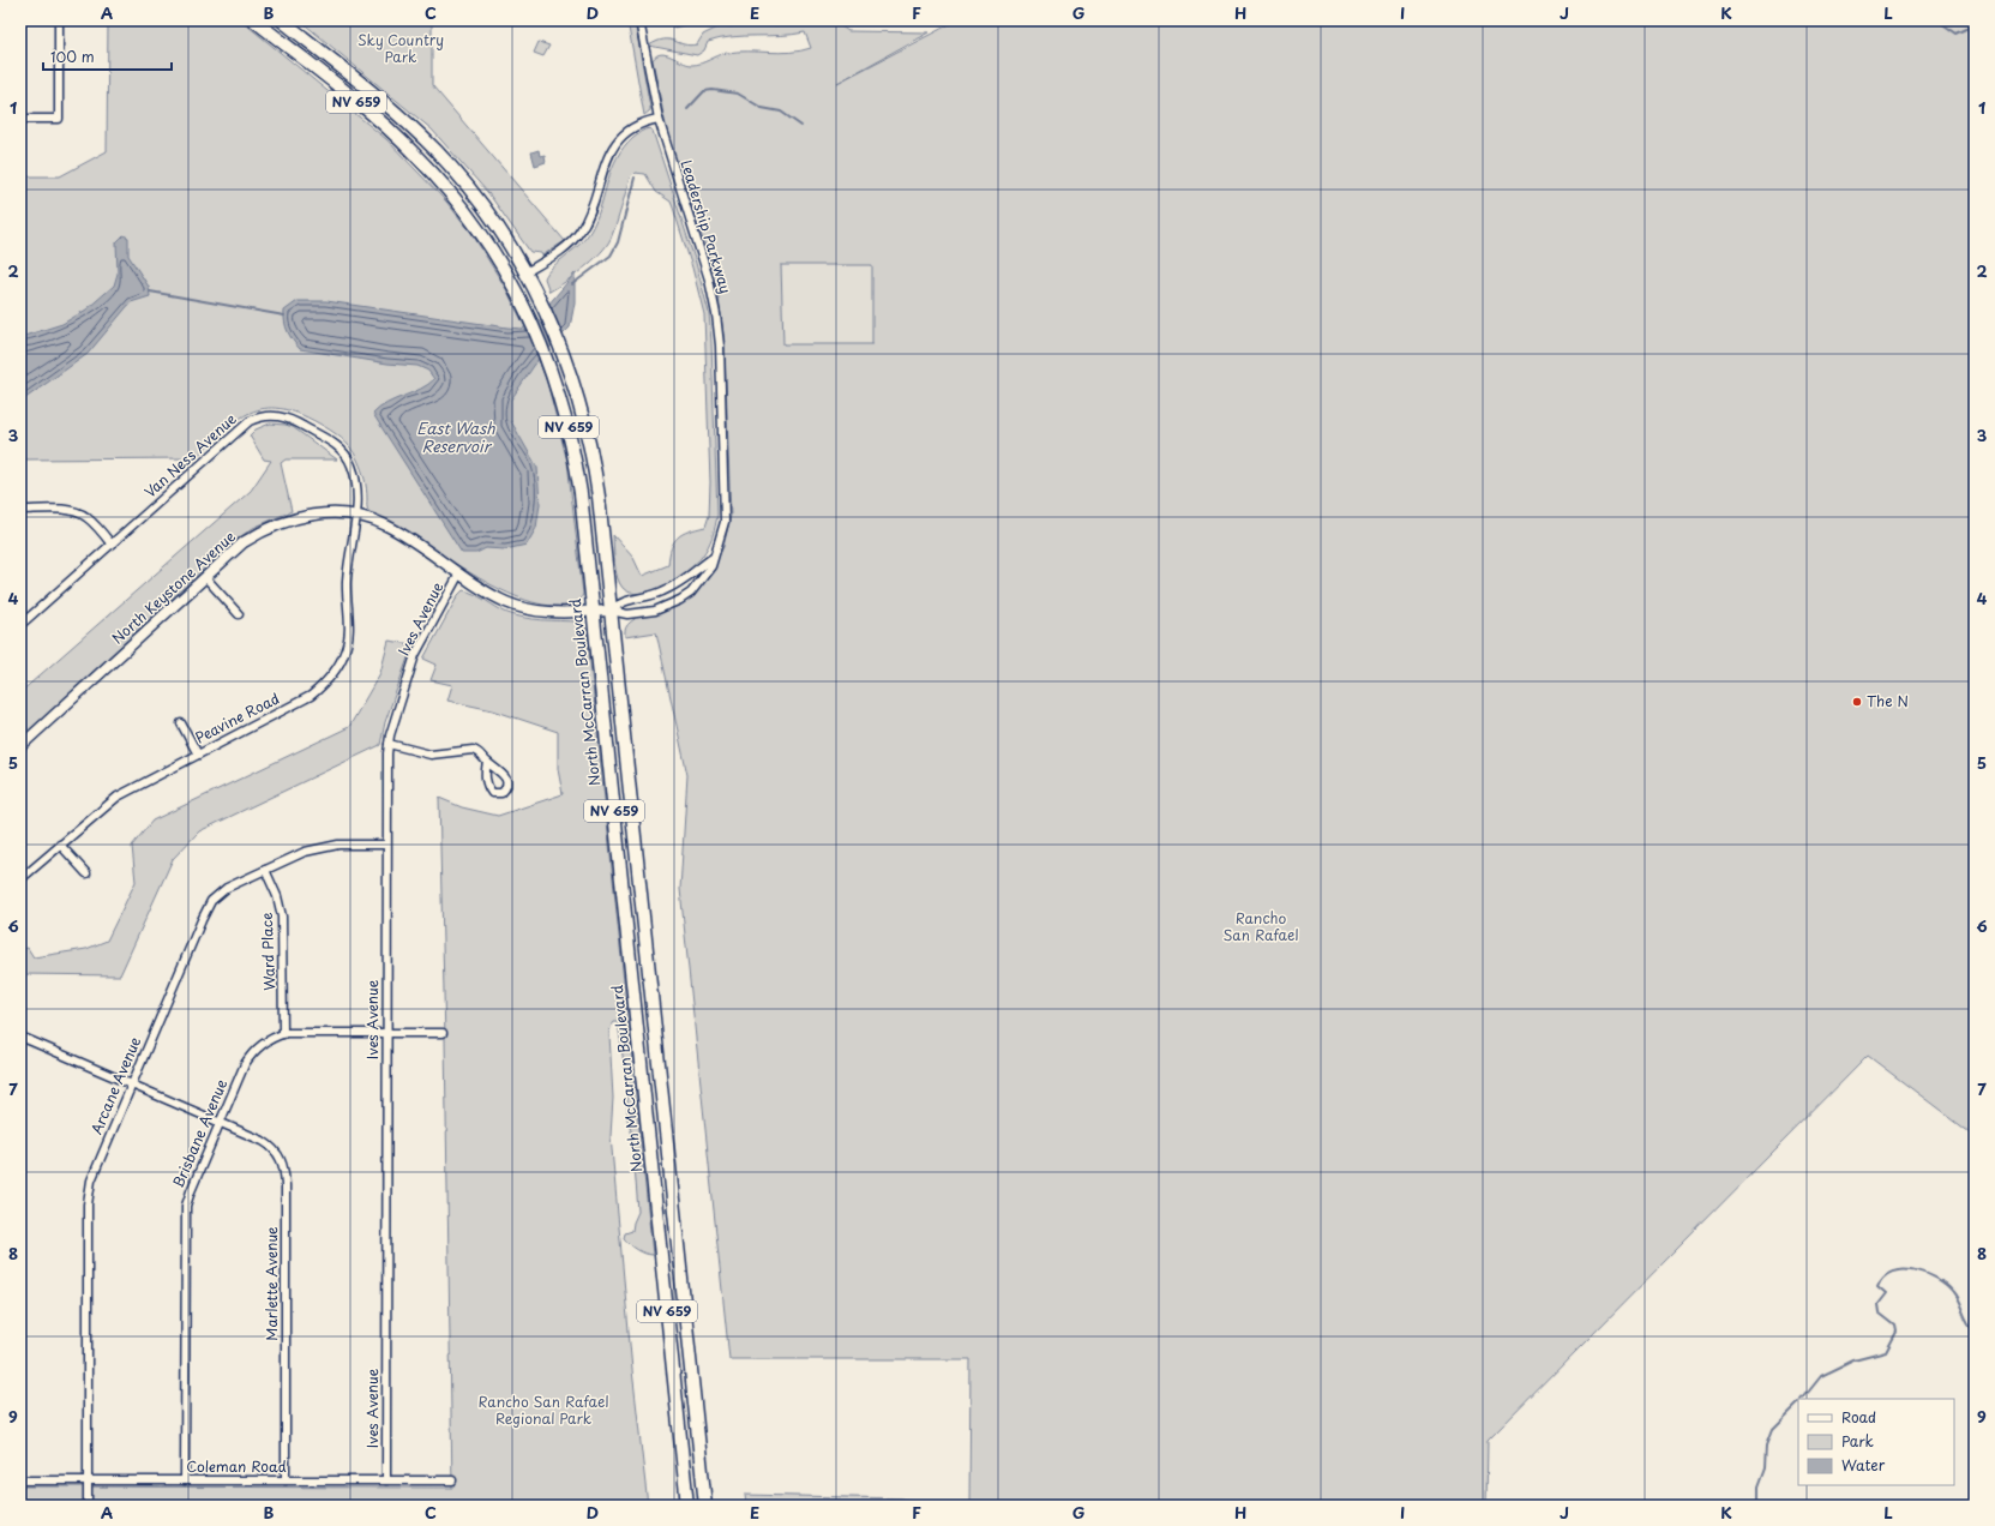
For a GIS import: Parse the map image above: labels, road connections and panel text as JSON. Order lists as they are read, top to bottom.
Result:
{
  "streets": {
    "main road": ["NV 659", "North McCarran Boulevard"],
    "street": [
      "Leadership Parkway",
      "Van Ness Avenue",
      "North Keystone Avenue",
      "Ives Avenue",
      "Peavine Road",
      "Ward Place",
      "Arcane Avenue",
      "Brisbane Avenue",
      "Marlette Avenue",
      "Coleman Road"
    ]
  },
  "crossings": [
    ["NV 659", "Leadership Parkway"],
    ["NV 659", "North Keystone Avenue"],
    ["Leadership Parkway", "North Keystone Avenue"],
    ["Van Ness Avenue", "North Keystone Avenue"],
    ["Van Ness Avenue", "Peavine Road"],
    ["North Keystone Avenue", "Ives Avenue"],
    ["North Keystone Avenue", "North McCarran Boulevard"],
    ["North Keystone Avenue", "Peavine Road"],
    ["Ives Avenue", "Arcane Avenue"],
    ["Ives Avenue", "Brisbane Avenue"],
    ["Ives Avenue", "Coleman Road"],
    ["Ward Place", "Arcane Avenue"],
    ["Ward Place", "Brisbane Avenue"],
    ["Arcane Avenue", "Marlette Avenue"],
    ["Arcane Avenue", "Coleman Road"],
    ["Brisbane Avenue", "Marlette Avenue"],
    ["Brisbane Avenue", "Coleman Road"],
    ["Marlette Avenue", "Coleman Road"]
  ],
  "water": ["East Wash Reservoir"],
  "parks": ["Sky Country Park", "Rancho San Rafael", "Rancho San Rafael Regional Park"],
  "places": ["The N"],
  "legend": ["Road", "Park", "Water"],
  "scale_bar": "100 m",
  "grid": {
    "columns": [
      "A",
      "B",
      "C",
      "D",
      "E",
      "F",
      "G",
      "H",
      "I",
      "J",
      "K",
      "L"
    ],
    "rows": [
      "1",
      "2",
      "3",
      "4",
      "5",
      "6",
      "7",
      "8",
      "9"
    ]
  }
}
